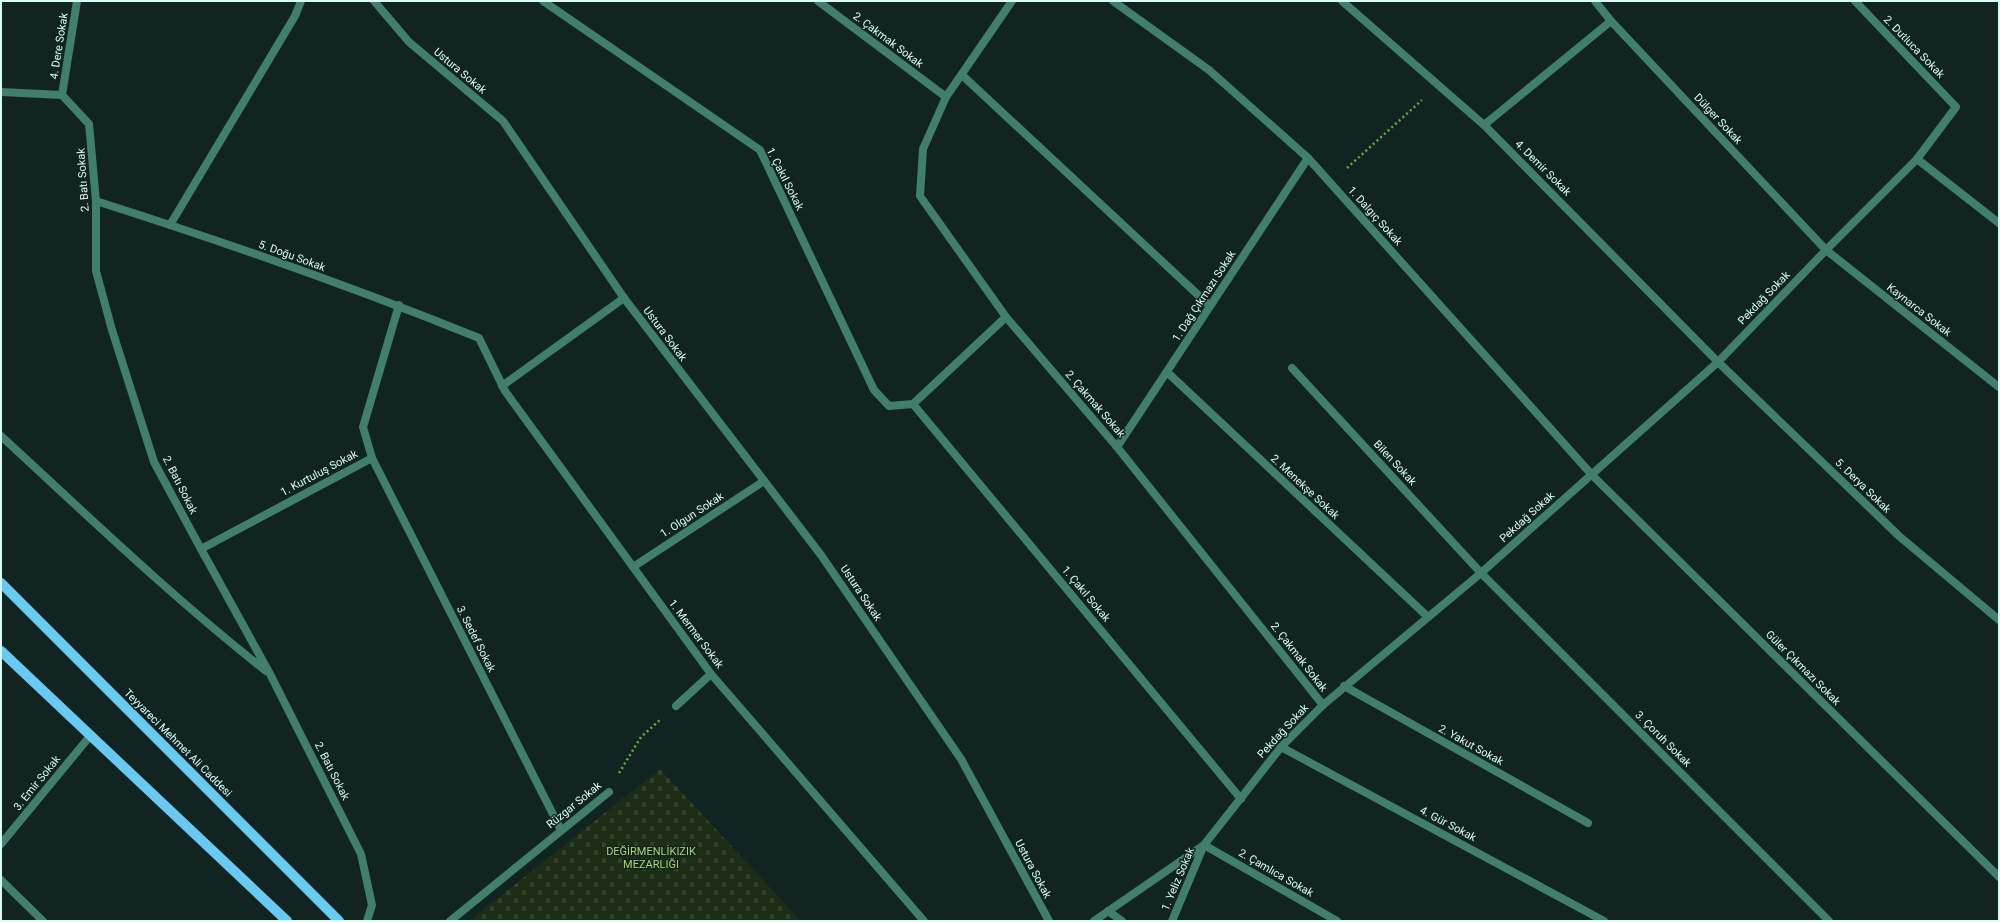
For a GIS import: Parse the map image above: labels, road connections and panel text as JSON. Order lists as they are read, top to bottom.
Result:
{
  "streets": {
    "main road": ["Teyyareci Mehmet Ali Caddesi"],
    "street": [
      "2. Çakmak Sokak",
      "4. Dere Sokak",
      "2. Dutluca Sokak",
      "Ustura Sokak",
      "Dülger Sokak",
      "4. Demir Sokak",
      "1. Çakıl Sokak",
      "2. Batı Sokak",
      "1. Dalgıç Sokak",
      "5. Doğu Sokak",
      "1. Dağ Çıkmazı Sokak",
      "Pekdağ Sokak",
      "Kaynarca Sokak",
      "Bilen Sokak",
      "1. Kurtuluş Sokak",
      "5. Derya Sokak",
      "2. Menekşe Sokak",
      "1. Olgun Sokak",
      "1. Mermer Sokak",
      "3. Sedef Sokak",
      "Güler Çıkmazı Sokak",
      "3. Çoruh Sokak",
      "2. Yakut Sokak",
      "3. Emir Sokak",
      "Rüzgar Sokak",
      "4. Gür Sokak",
      "2. Çamlıca Sokak",
      "1. Yeliz Sokak"
    ]
  },
  "crossings": [
    ["2. Çakmak Sokak", "1. Dağ Çıkmazı Sokak"],
    ["2. Çakmak Sokak", "Pekdağ Sokak"],
    ["4. Dere Sokak", "2. Batı Sokak"],
    ["2. Dutluca Sokak", "Pekdağ Sokak"],
    ["Ustura Sokak", "1. Olgun Sokak"],
    ["Dülger Sokak", "Pekdağ Sokak"],
    ["Dülger Sokak", "Kaynarca Sokak"],
    ["4. Demir Sokak", "Pekdağ Sokak"],
    ["4. Demir Sokak", "5. Derya Sokak"],
    ["1. Çakıl Sokak", "Pekdağ Sokak"],
    ["2. Batı Sokak", "5. Doğu Sokak"],
    ["2. Batı Sokak", "1. Kurtuluş Sokak"],
    ["1. Dalgıç Sokak", "1. Dağ Çıkmazı Sokak"],
    ["1. Dalgıç Sokak", "Pekdağ Sokak"],
    ["1. Dalgıç Sokak", "Güler Çıkmazı Sokak"],
    ["5. Doğu Sokak", "1. Kurtuluş Sokak"],
    ["5. Doğu Sokak", "1. Mermer Sokak"],
    ["1. Dağ Çıkmazı Sokak", "2. Menekşe Sokak"],
    ["Pekdağ Sokak", "Kaynarca Sokak"],
    ["Pekdağ Sokak", "Bilen Sokak"],
    ["Pekdağ Sokak", "5. Derya Sokak"],
    ["Pekdağ Sokak", "2. Menekşe Sokak"],
    ["Pekdağ Sokak", "Güler Çıkmazı Sokak"],
    ["Pekdağ Sokak", "3. Çoruh Sokak"],
    ["Pekdağ Sokak", "2. Yakut Sokak"],
    ["Pekdağ Sokak", "4. Gür Sokak"],
    ["Pekdağ Sokak", "2. Çamlıca Sokak"],
    ["Pekdağ Sokak", "1. Yeliz Sokak"],
    ["Bilen Sokak", "3. Çoruh Sokak"],
    ["1. Kurtuluş Sokak", "3. Sedef Sokak"],
    ["1. Olgun Sokak", "1. Mermer Sokak"],
    ["3. Sedef Sokak", "Rüzgar Sokak"],
    ["2. Çamlıca Sokak", "1. Yeliz Sokak"]
  ],
  "parks": ["DEĞİRMENLİKIZIK MEZARLIĞI"]
}
